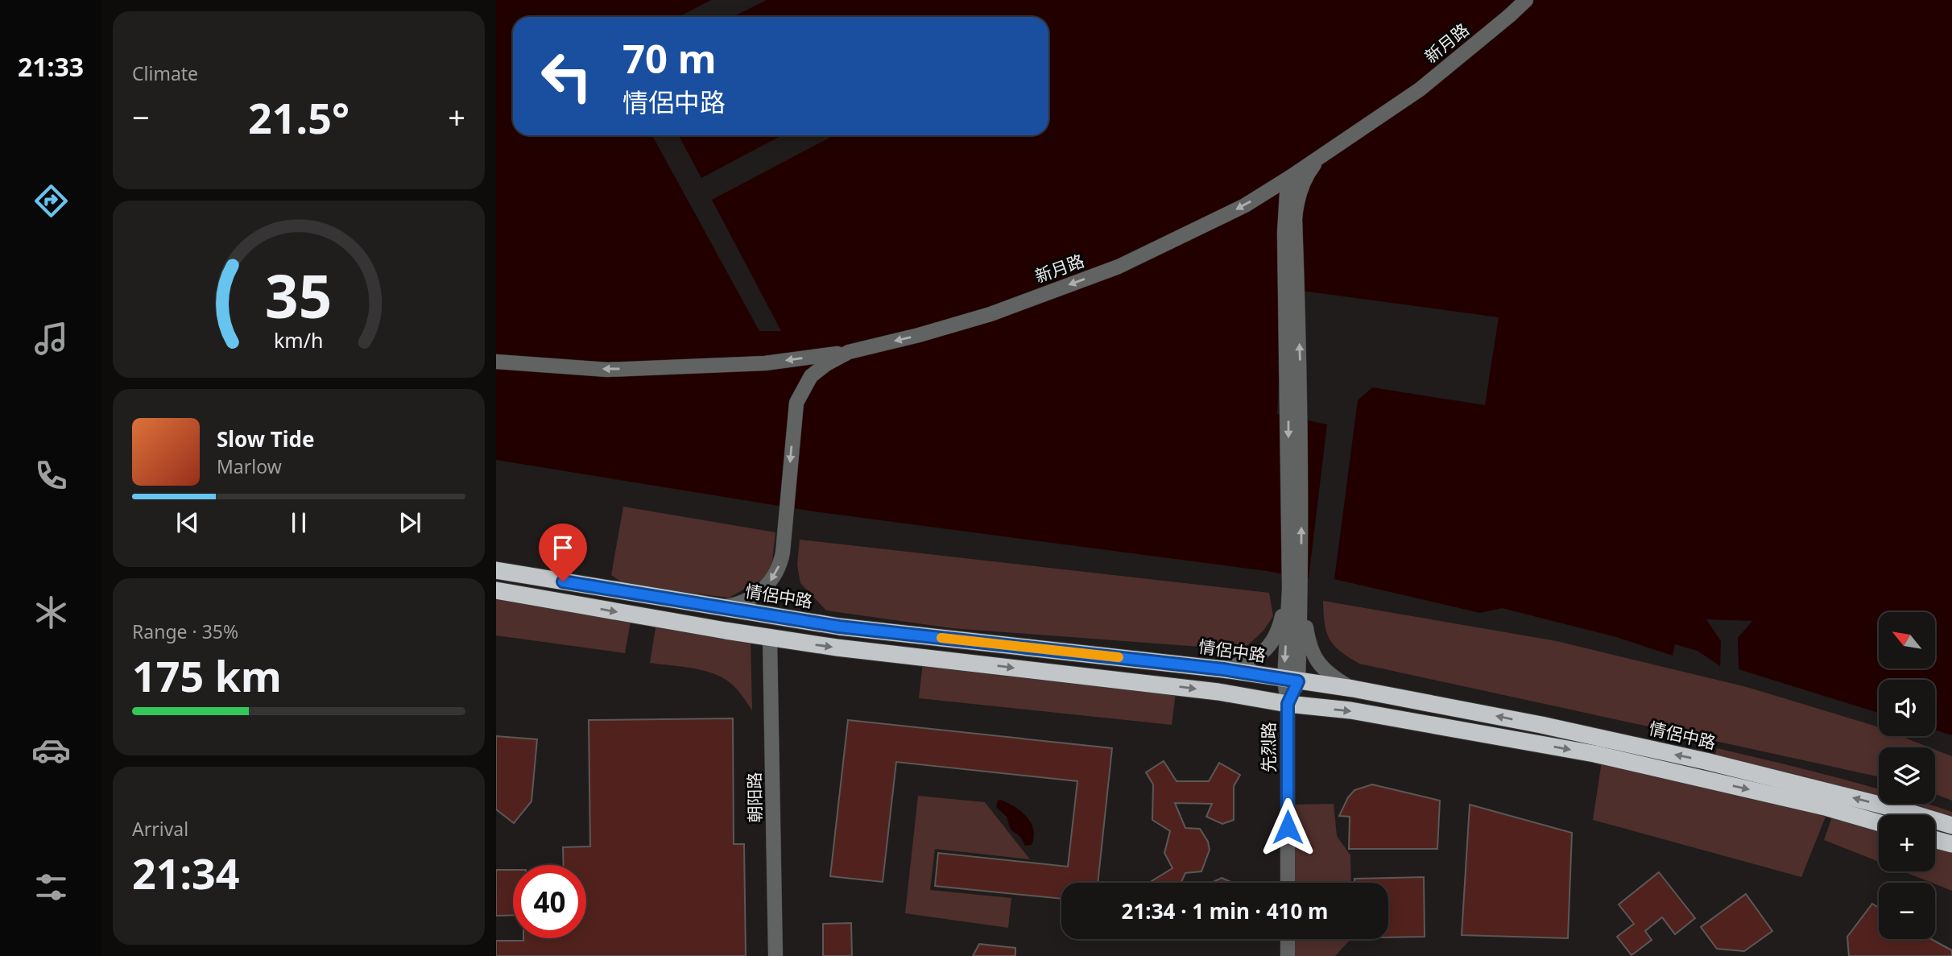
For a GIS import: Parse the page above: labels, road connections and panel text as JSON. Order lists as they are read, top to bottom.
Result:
{
  "streets": {
    "highway": ["情侶中路"],
    "street": ["新月路", "先烈路", "朝阳路"]
  },
  "crossings": [
    ["新月路", "情侶中路"]
  ],
  "one_way": ["新月路"],
  "north": "top left",
  "page": {
    "tabs": "21:33",
    "tile": [
      "Climate",
      ["Range · 35%", "175 km"],
      ["Arrival", "21:34"]
    ],
    "turn": ["70 m", "情侶中路"],
    "heat": ["−", "21.5°", "+"],
    "song": ["Slow Tide", "Marlow"],
    "map_buttons": ["+", "−"],
    "limit": "40",
    "trip": "21:34 · 1 min · 410 m",
    "gauge": ["35", "km/h"]
  }
}
